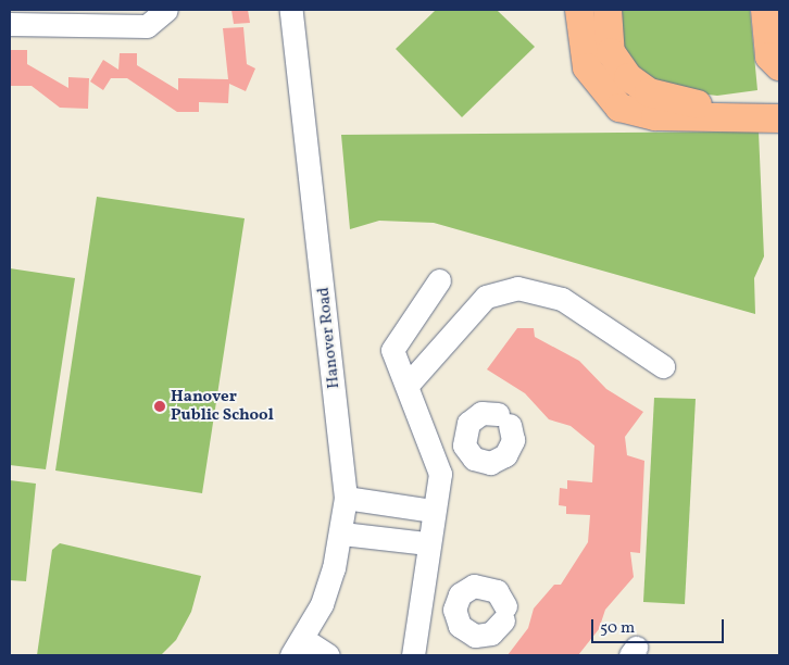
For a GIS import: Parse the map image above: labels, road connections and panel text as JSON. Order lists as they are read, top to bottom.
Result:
{
  "streets": {
    "street": ["Hanover Road"]
  },
  "places": ["Hanover Public School"],
  "scale_bar": "50 m"
}
